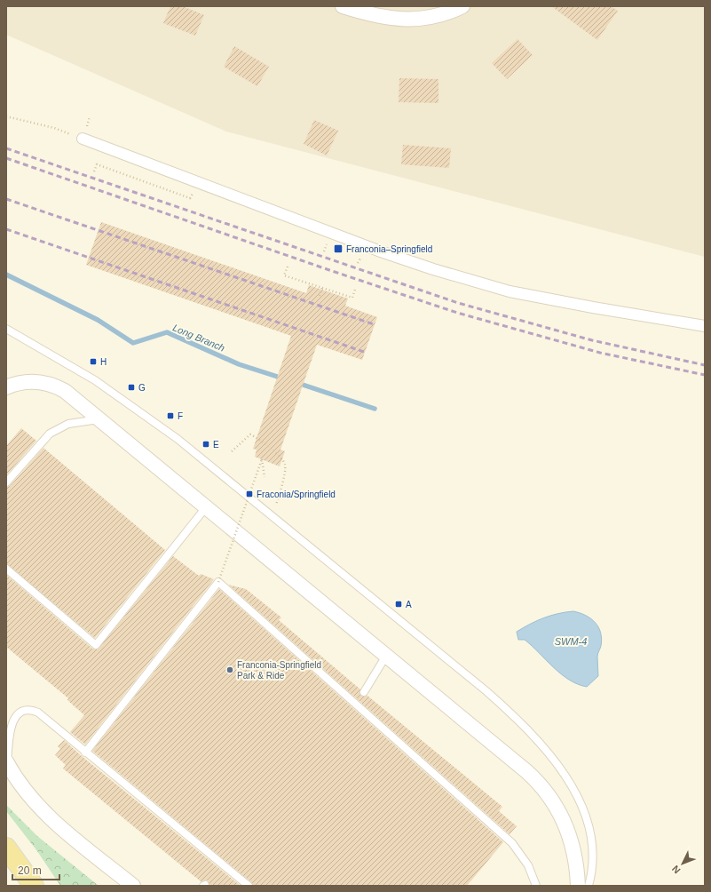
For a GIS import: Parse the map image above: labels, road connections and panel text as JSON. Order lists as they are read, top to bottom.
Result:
{
  "water": ["Long Branch", "SWM-4"],
  "places": {
    "transit": [
      "Franconia–Springfield",
      "H",
      "G",
      "F",
      "E",
      "Fraconia/Springfield",
      "A"
    ],
    "other": ["Franconia-Springfield Park & Ride"]
  },
  "scale_bar": "20 m",
  "north": "bottom left"
}
